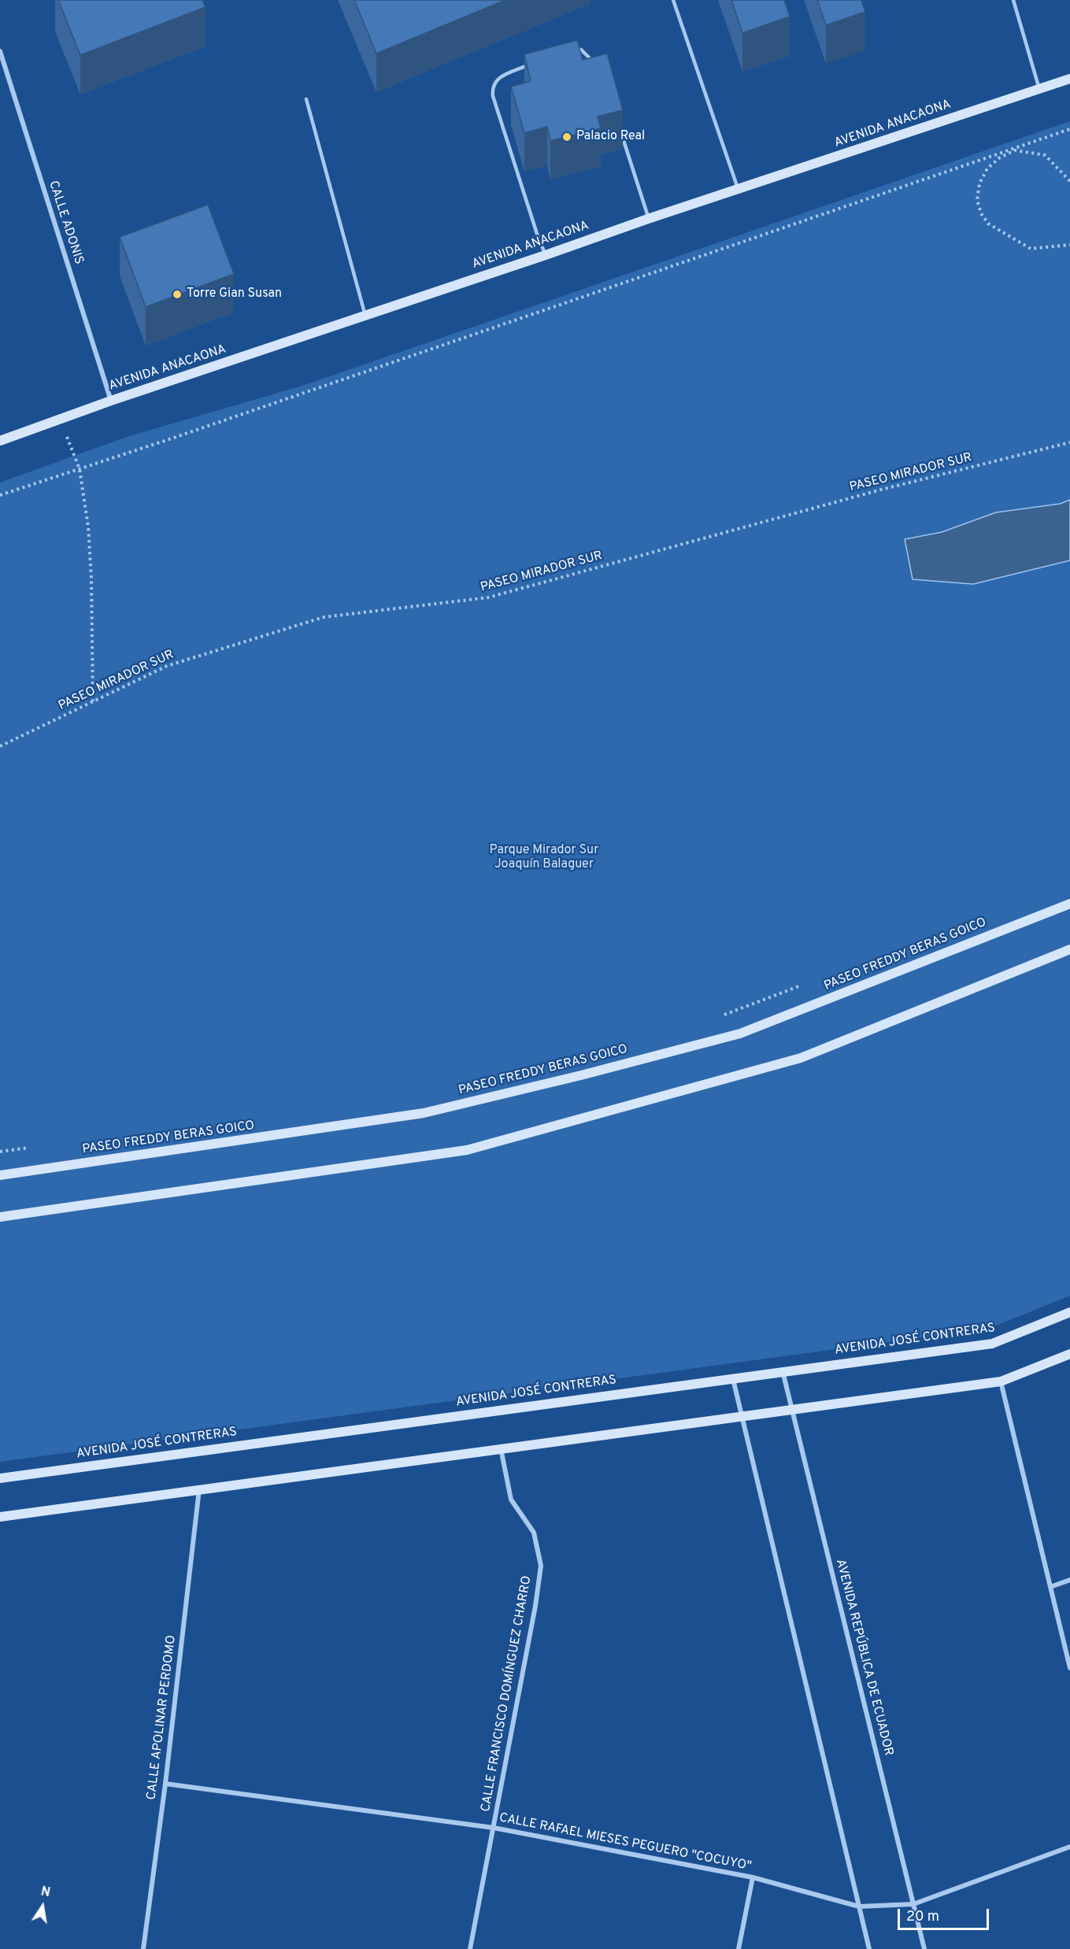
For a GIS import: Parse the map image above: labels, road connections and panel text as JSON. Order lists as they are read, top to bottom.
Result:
{
  "streets": {
    "main road": ["AVENIDA ANACAONA", "PASEO FREDDY BERAS GOICO", "AVENIDA JOSÉ CONTRERAS"],
    "street": [
      "CALLE ADONIS",
      "AVENIDA REPÚBLICA DE ECUADOR",
      "CALLE FRANCISCO DOMÍNGUEZ CHARRO",
      "CALLE APOLINAR PERDOMO",
      "CALLE RAFAEL MIESES PEGUERO \"COCUYO\""
    ],
    "path": ["PASEO MIRADOR SUR"]
  },
  "crossings": [
    ["AVENIDA ANACAONA", "CALLE ADONIS"],
    ["AVENIDA JOSÉ CONTRERAS", "AVENIDA REPÚBLICA DE ECUADOR"],
    ["AVENIDA REPÚBLICA DE ECUADOR", "CALLE RAFAEL MIESES PEGUERO \"COCUYO\""],
    ["CALLE FRANCISCO DOMÍNGUEZ CHARRO", "CALLE RAFAEL MIESES PEGUERO \"COCUYO\""],
    ["CALLE APOLINAR PERDOMO", "CALLE RAFAEL MIESES PEGUERO \"COCUYO\""]
  ],
  "parks": ["Parque Mirador Sur Joaquín Balaguer"],
  "places": ["Palacio Real", "Torre Gian Susan"],
  "scale_bar": "20 m",
  "north": "top"
}
